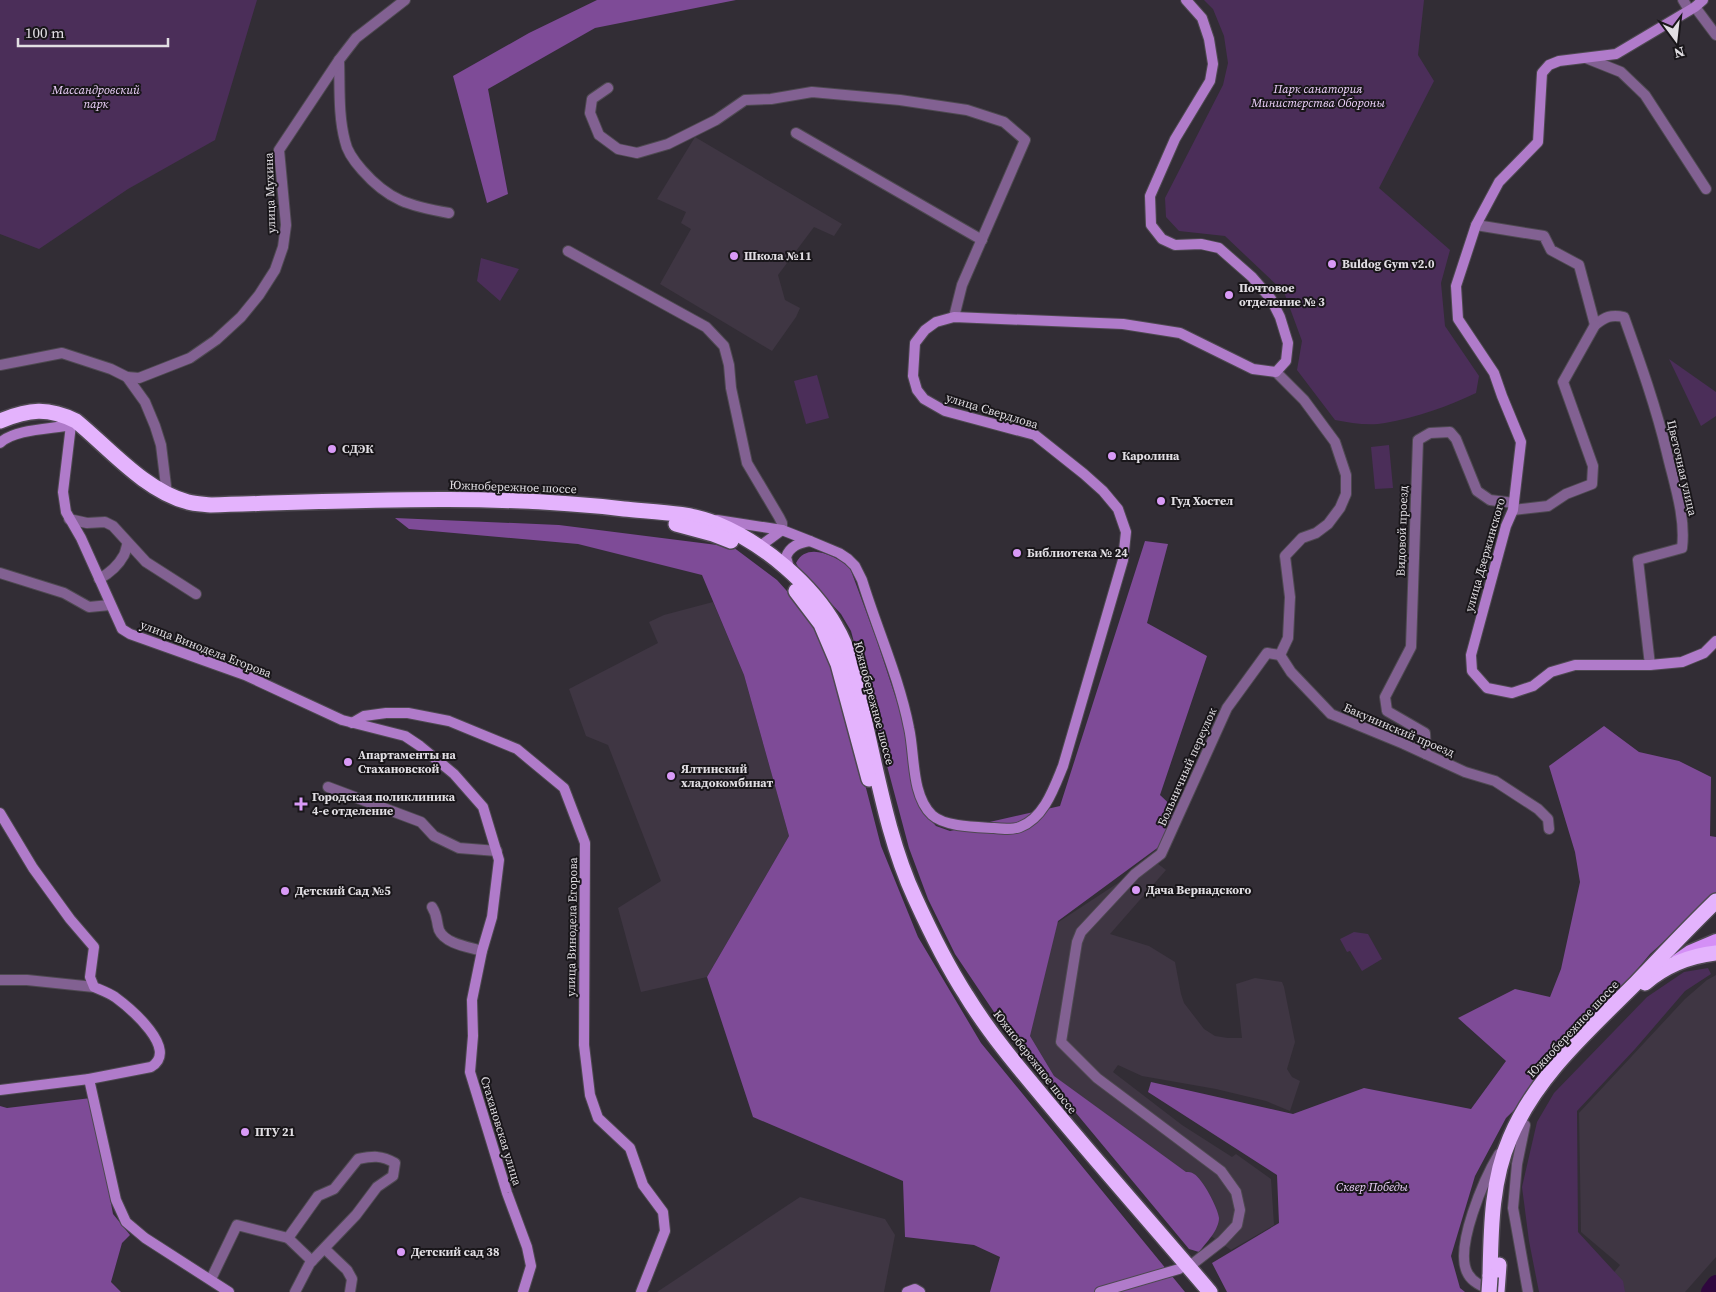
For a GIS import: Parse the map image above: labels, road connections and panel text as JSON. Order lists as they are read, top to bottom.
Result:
{
  "streets": {
    "highway": ["Южнобережное шоссе"],
    "main road": [
      "улица Свердлова",
      "улица Дзержинского",
      "улица Винодела Егорова",
      "Стахановская улица"
    ],
    "street": [
      "улица Мухина",
      "Цветочная улица",
      "Видовой проезд",
      "Бакунинский проезд",
      "Больничный переулок"
    ]
  },
  "crossings": [
    ["улица Свердлова", "Южнобережное шоссе"],
    ["Цветочная улица", "улица Дзержинского"],
    ["Южнобережное шоссе", "улица Винодела Егорова"],
    ["Южнобережное шоссе", "Больничный переулок"],
    ["Видовой проезд", "улица Дзержинского"],
    ["Видовой проезд", "Бакунинский проезд"],
    ["улица Винодела Егорова", "Стахановская улица"],
    ["Бакунинский проезд", "Больничный переулок"]
  ],
  "parks": ["Парк санатория Министерства Обороны", "Массандровский парк", "Сквер Победы"],
  "places": {
    "other": [
      "Школа №11",
      "Buldog Gym v2.0",
      "Почтовое отделение № 3",
      "СДЭК",
      "Каролина",
      "Гуд Хостел",
      "Библиотека № 24",
      "Апартаменты на Стахановской",
      "Ялтинский хладокомбинат",
      "Дача Вернадского",
      "Детский Сад №5",
      "ПТУ 21",
      "Детский сад 38"
    ],
    "health": ["Городская поликлиника 4-е отделение"]
  },
  "scale_bar": "100 m",
  "north": "bottom"
}
